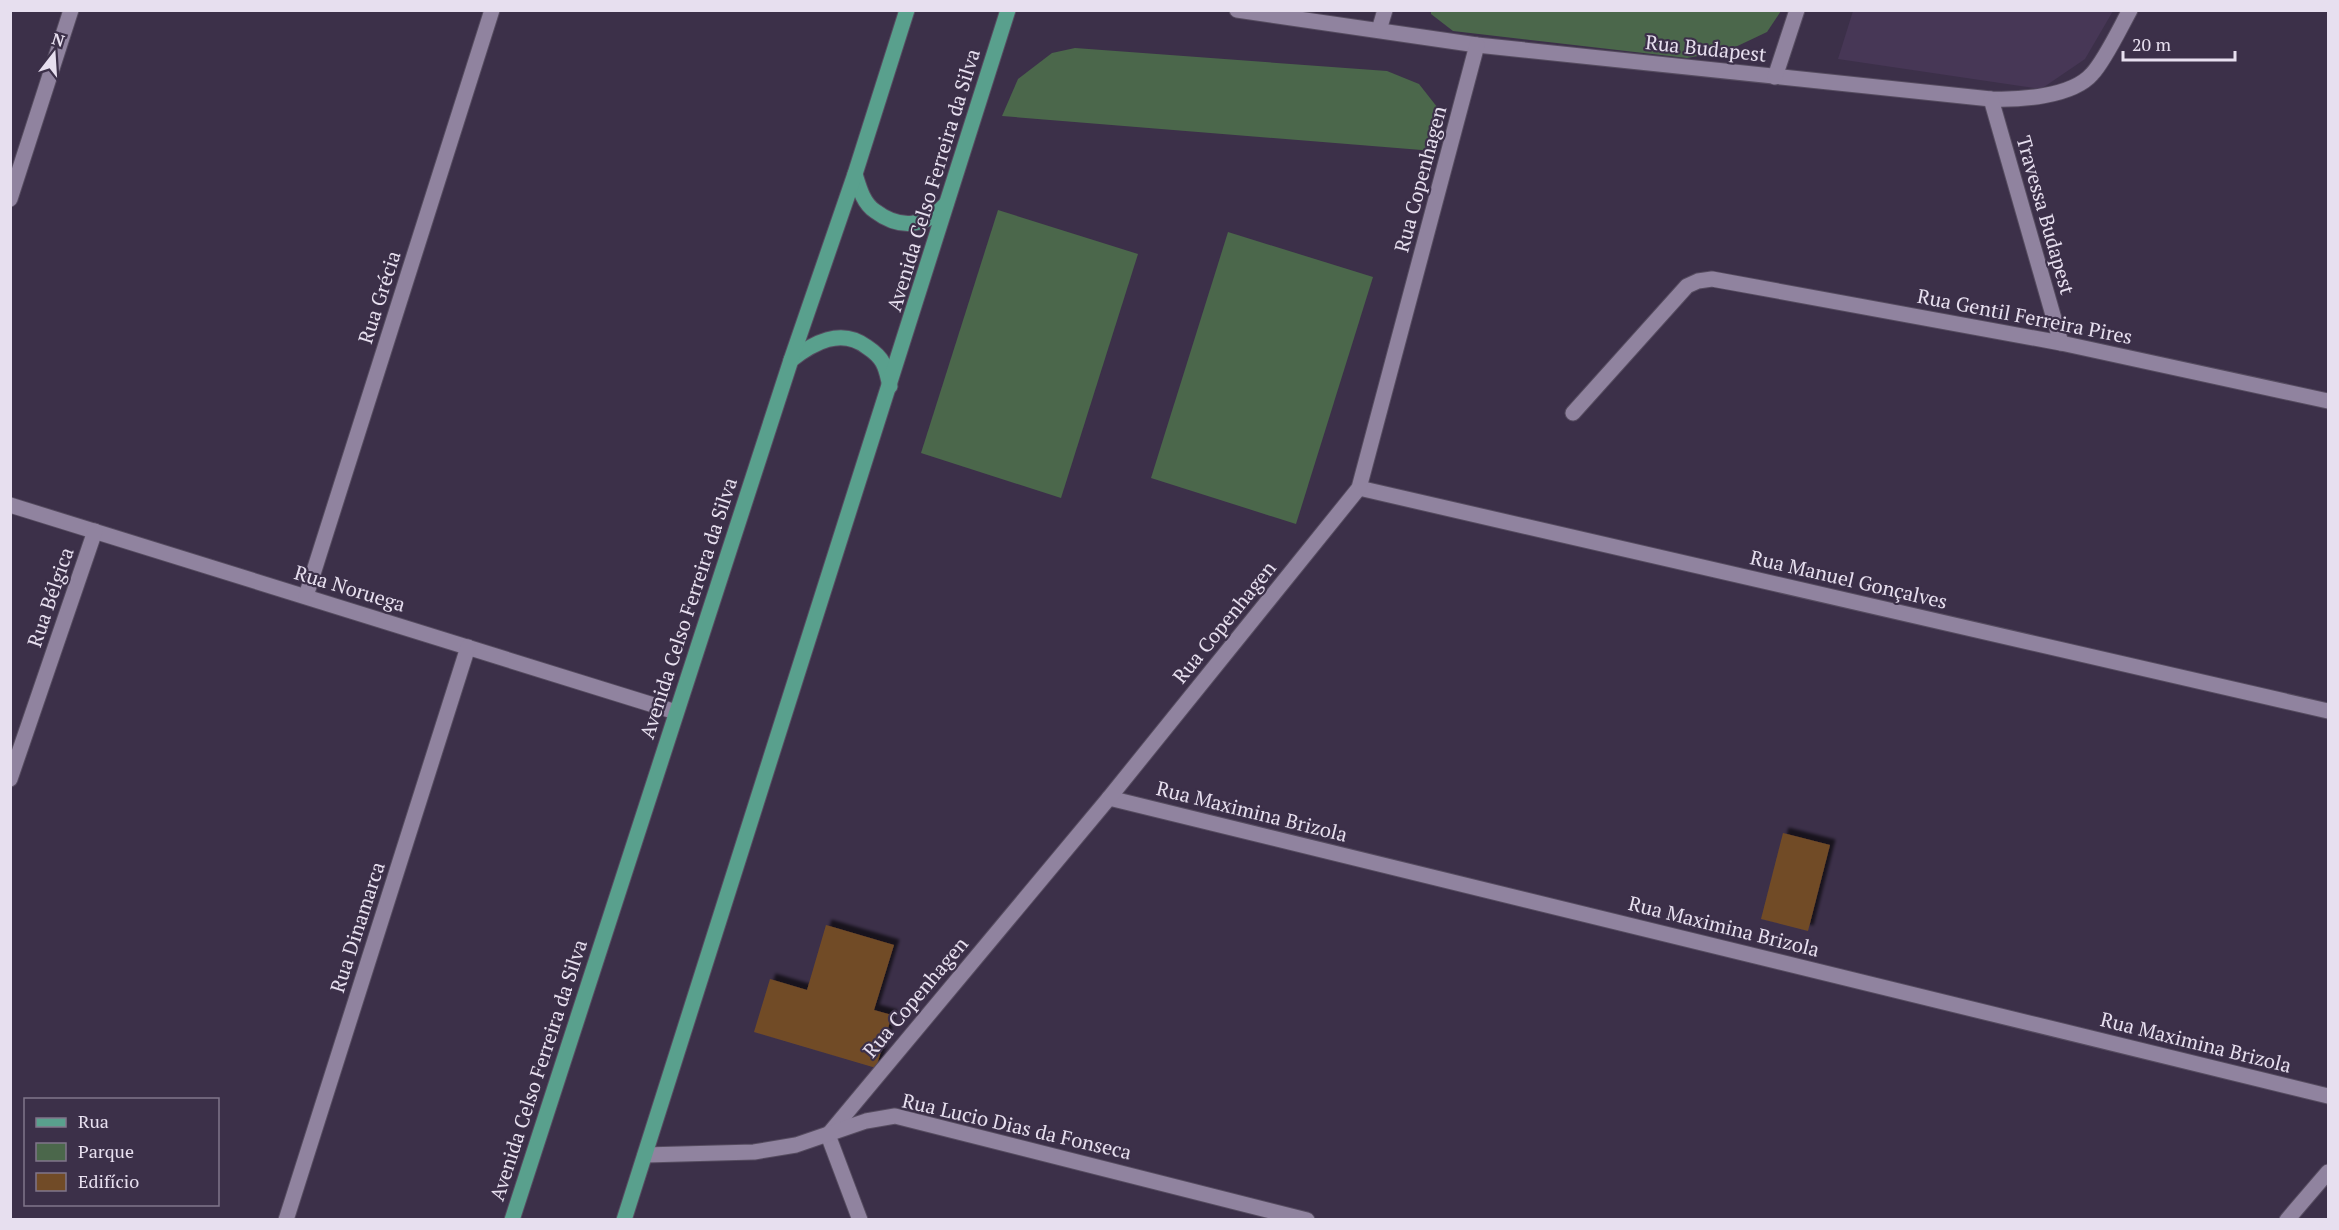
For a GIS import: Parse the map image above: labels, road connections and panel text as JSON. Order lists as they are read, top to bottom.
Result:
{
  "streets": {
    "main road": ["Avenida Celso Ferreira da Silva"],
    "street": [
      "Rua Budapest",
      "Rua Copenhagen",
      "Travessa Budapest",
      "Rua Grécia",
      "Rua Gentil Ferreira Pires",
      "Rua Manuel Gonçalves",
      "Rua Noruega",
      "Rua Bélgica",
      "Rua Maximina Brizola",
      "Rua Dinamarca",
      "Rua Lucio Dias da Fonseca"
    ]
  },
  "crossings": [
    ["Rua Budapest", "Rua Copenhagen"],
    ["Rua Budapest", "Travessa Budapest"],
    ["Rua Copenhagen", "Rua Manuel Gonçalves"],
    ["Rua Copenhagen", "Rua Maximina Brizola"],
    ["Rua Copenhagen", "Rua Lucio Dias da Fonseca"],
    ["Avenida Celso Ferreira da Silva", "Rua Noruega"],
    ["Avenida Celso Ferreira da Silva", "Rua Lucio Dias da Fonseca"],
    ["Travessa Budapest", "Rua Gentil Ferreira Pires"],
    ["Rua Grécia", "Rua Noruega"],
    ["Rua Noruega", "Rua Bélgica"],
    ["Rua Noruega", "Rua Dinamarca"]
  ],
  "legend": ["Rua", "Parque", "Edifício"],
  "scale_bar": "20 m",
  "north": "top"
}
